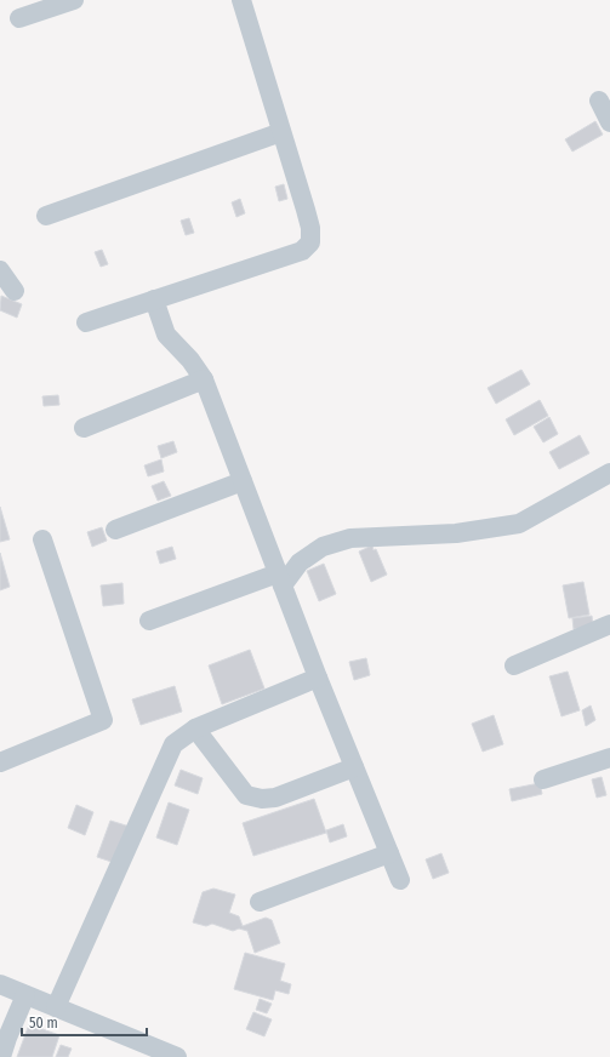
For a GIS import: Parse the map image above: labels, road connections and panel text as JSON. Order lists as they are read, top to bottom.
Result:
{
  "scale_bar": "50 m"
}
